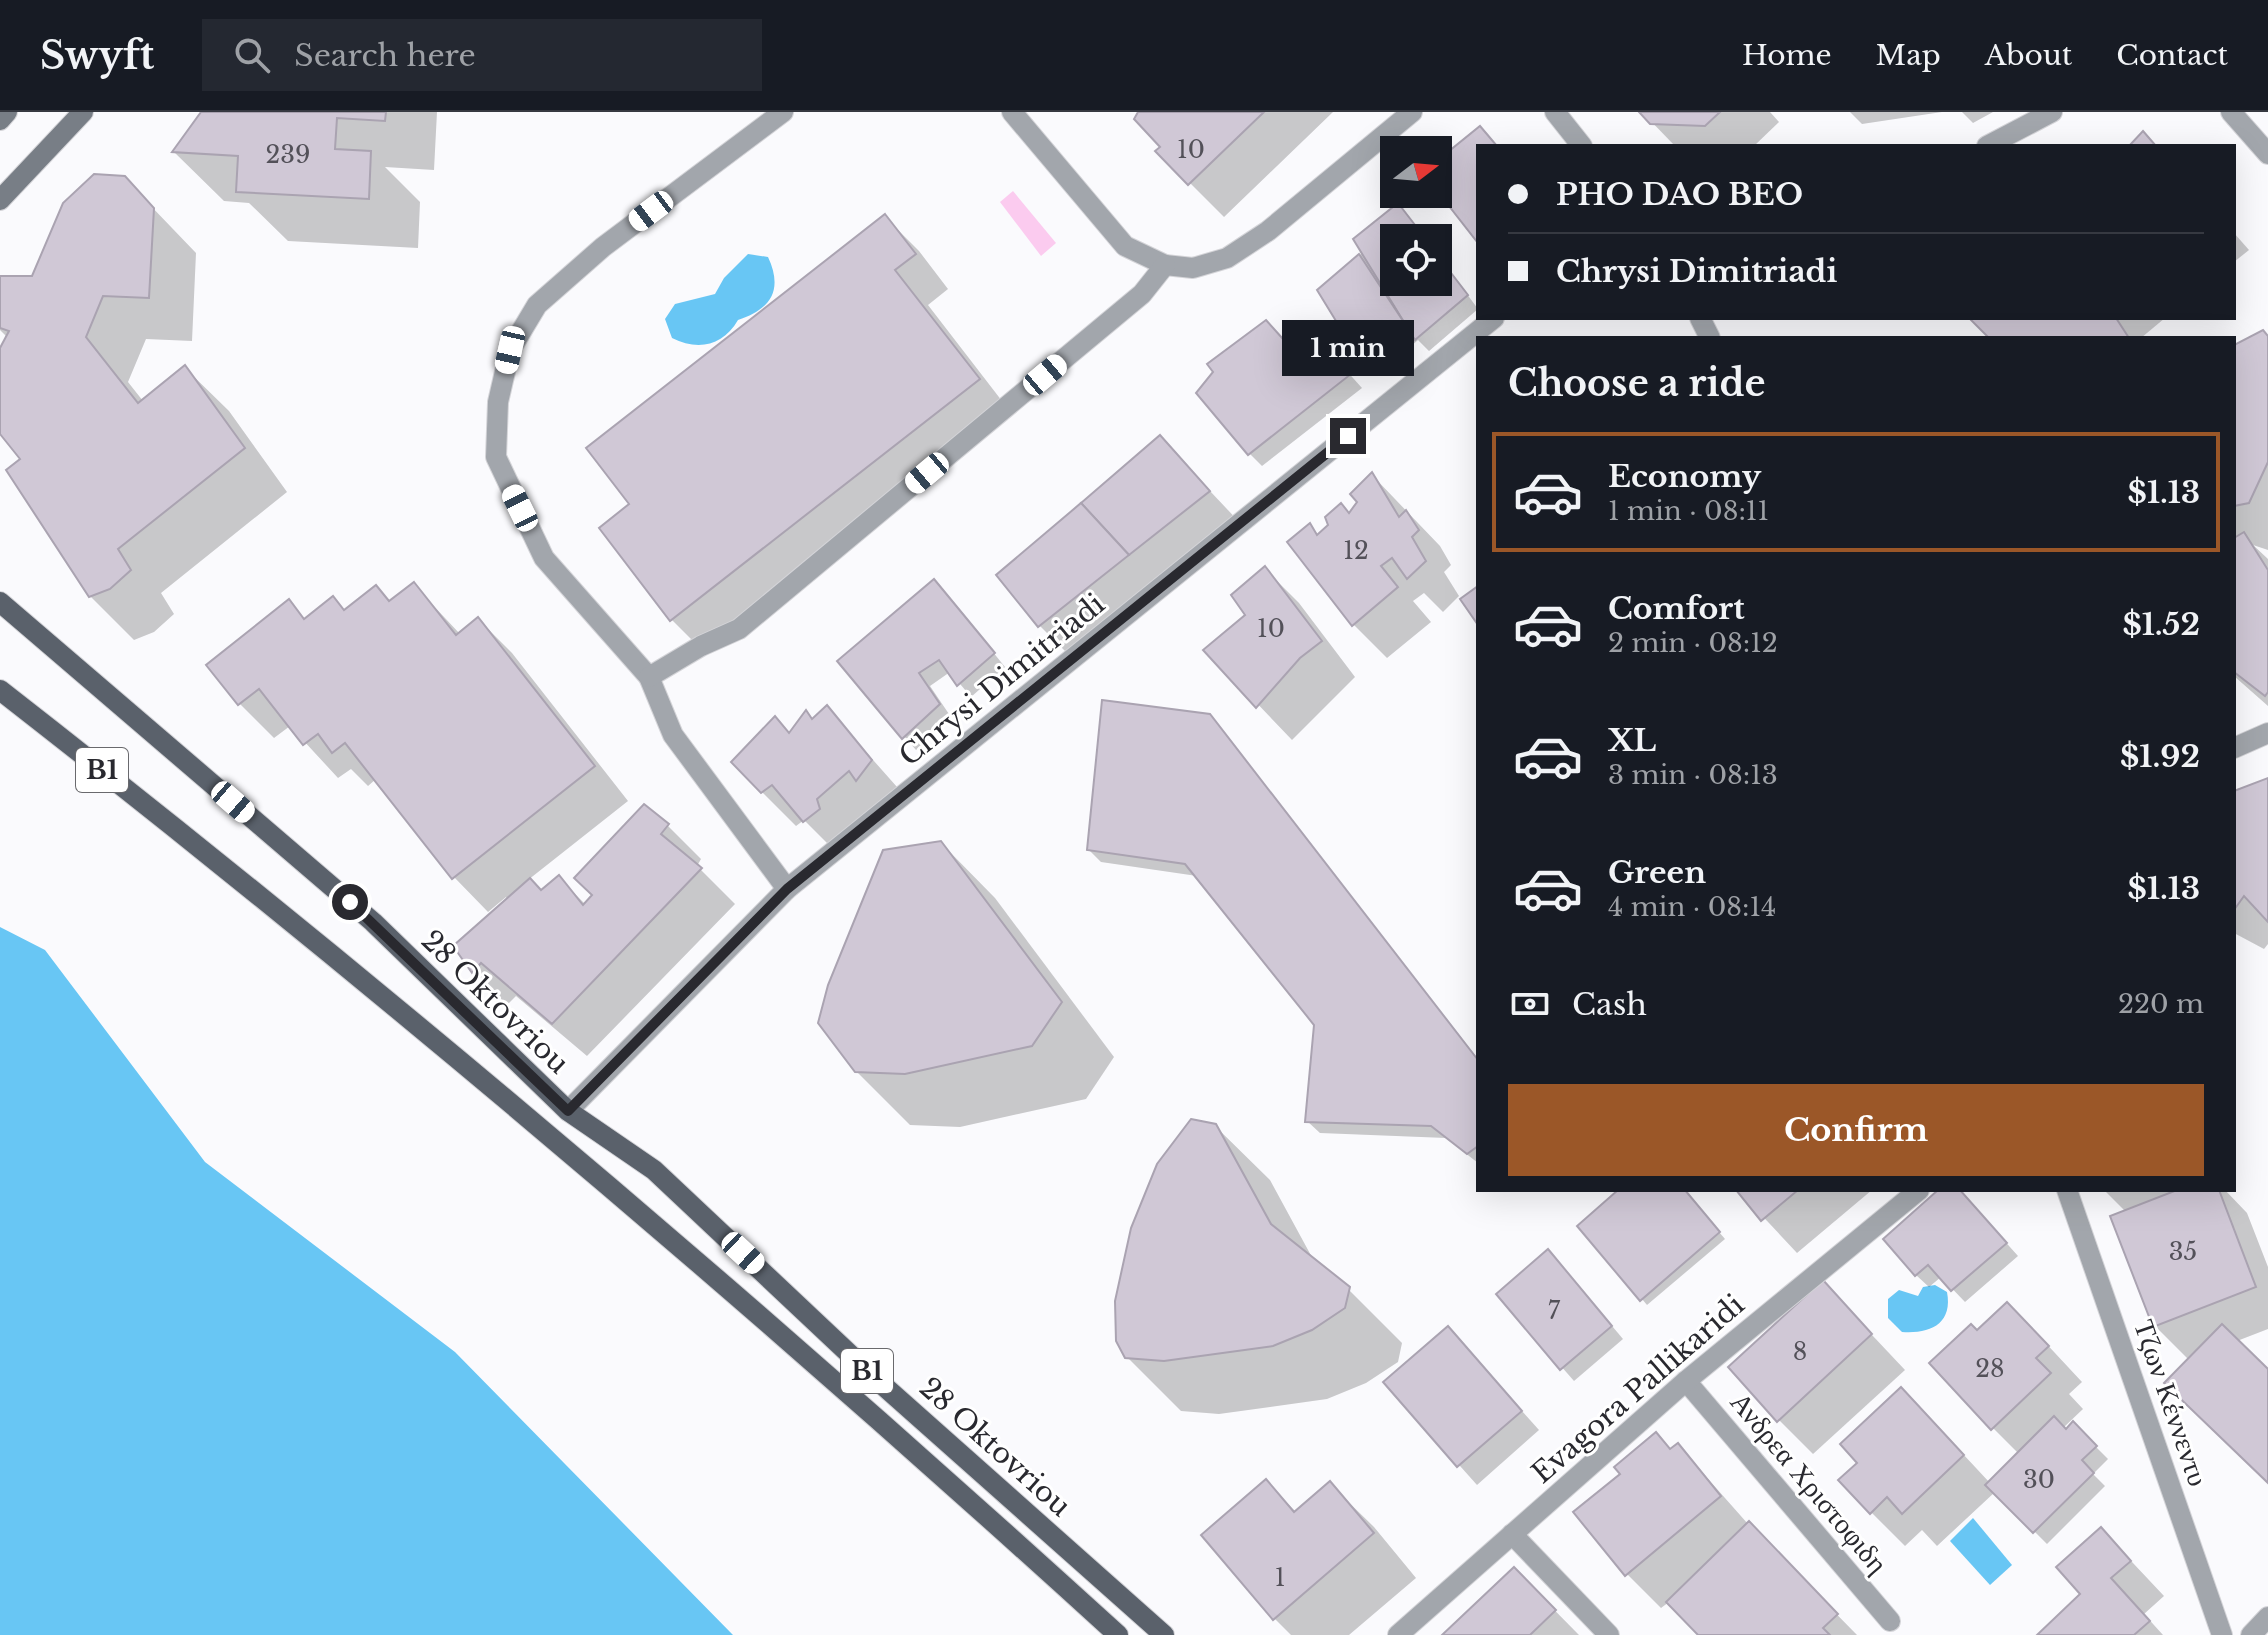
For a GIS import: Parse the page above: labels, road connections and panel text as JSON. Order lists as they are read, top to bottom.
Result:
{
  "streets": {
    "main road": ["B1", "28 Oktovriou"],
    "street": [
      "Chrysi Dimitriadi",
      "Evagora Pallikaridi",
      "Τζων Κέννεντυ",
      "Ανδρεα Χριστοφιδη"
    ]
  },
  "crossings": [
    ["Chrysi Dimitriadi", "28 Oktovriou"],
    ["Evagora Pallikaridi", "Ανδρεα Χριστοφιδη"]
  ],
  "house_numbers": [
    "10",
    "239",
    "12",
    "10",
    "35",
    "7",
    "8",
    "28",
    "30",
    "1"
  ],
  "north": "right",
  "page": {
    "header": "Swyft",
    "search": "Search here",
    "nav": [
      "Home",
      "Map",
      "About",
      "Contact"
    ],
    "banner": ["PHO DAO BEO", "Chrysi Dimitriadi"],
    "bubble": "1 min",
    "heading": "Choose a ride",
    "list": [
      {
        "name": "Economy",
        "note": "1 min · 08:11",
        "value": "$1.13"
      },
      {
        "name": "Comfort",
        "note": "2 min · 08:12",
        "value": "$1.52"
      },
      {
        "name": "XL",
        "note": "3 min · 08:13",
        "value": "$1.92"
      },
      {
        "name": "Green",
        "note": "4 min · 08:14",
        "value": "$1.13"
      }
    ],
    "pay": ["Cash", "220 m"],
    "buttons": "Confirm"
  }
}
